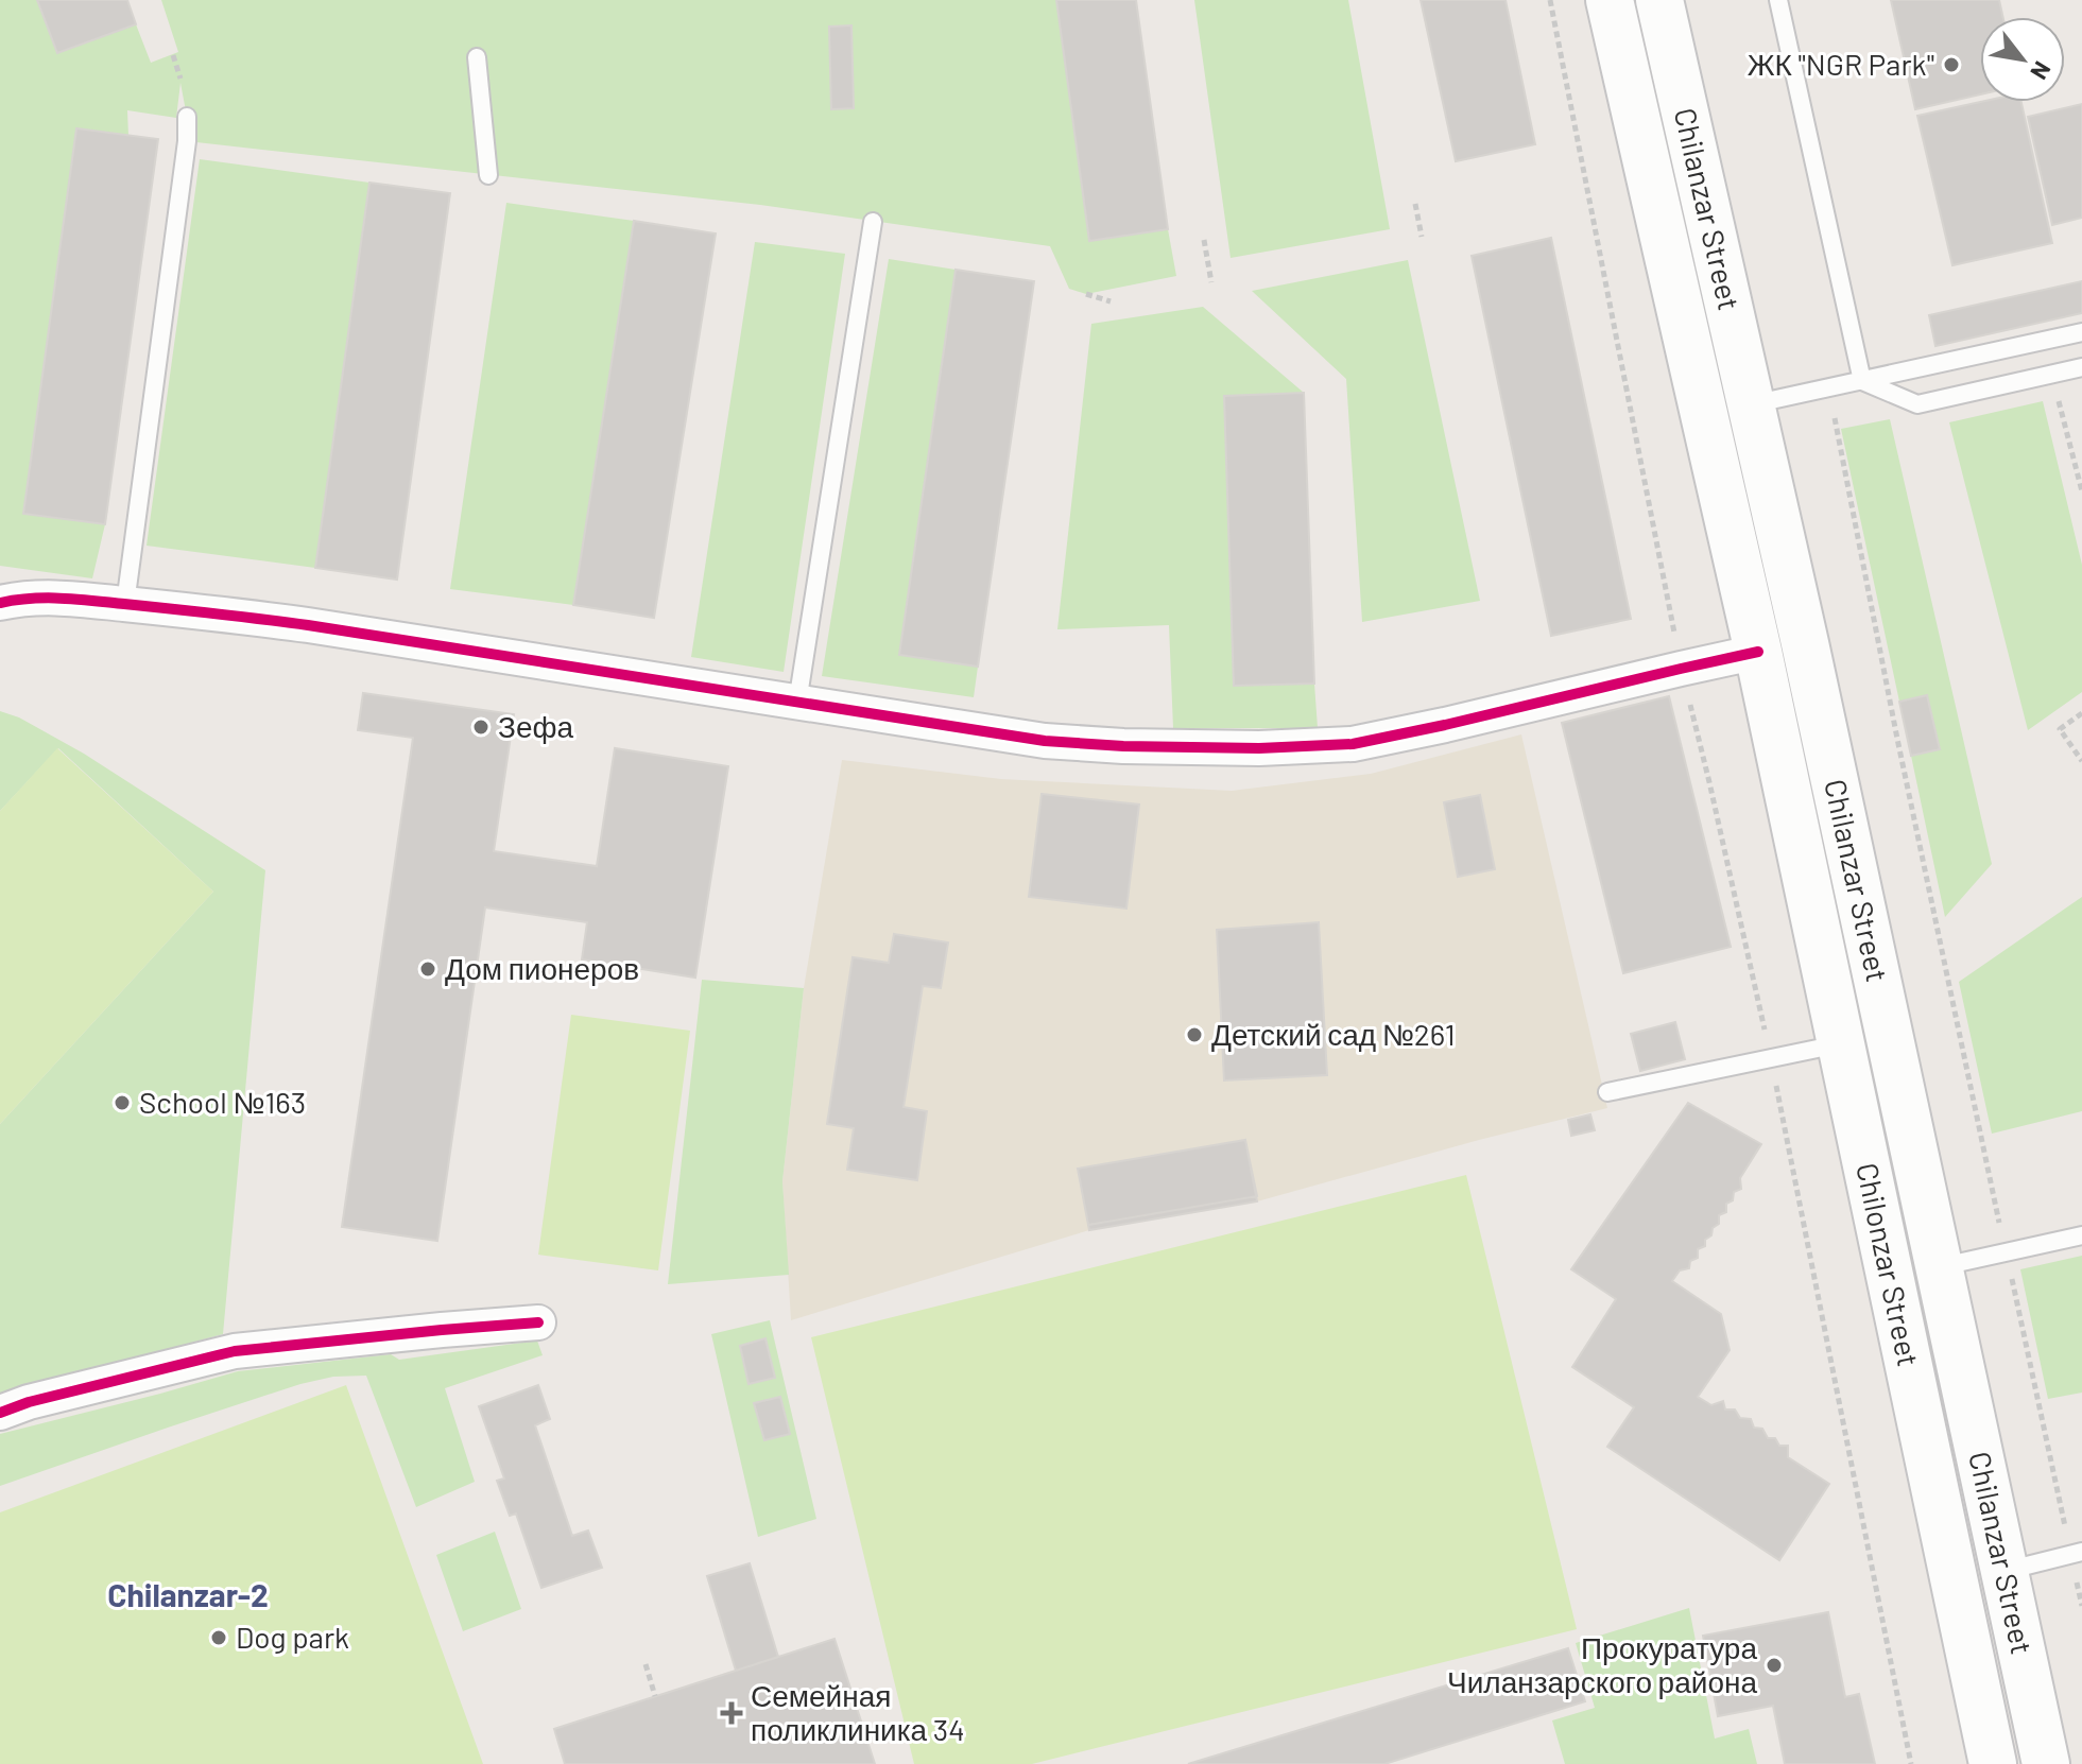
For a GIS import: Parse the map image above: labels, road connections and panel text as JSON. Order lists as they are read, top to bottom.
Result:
{
  "streets": {
    "main road": ["Chilanzar Street", "Chilonzar Street"]
  },
  "crossings": [
    ["Chilanzar Street", "Chilonzar Street"]
  ],
  "districts": ["Chilanzar-2"],
  "places": {
    "other": [
      "ЖК \"NGR Park\"",
      "Зефа",
      "Дом пионеров",
      "Детский сад №261",
      "School №163",
      "Dog park",
      "Прокуратура Чиланзарского района"
    ],
    "health": ["Семейная поликлиника 34"]
  },
  "north": "bottom right"
}
